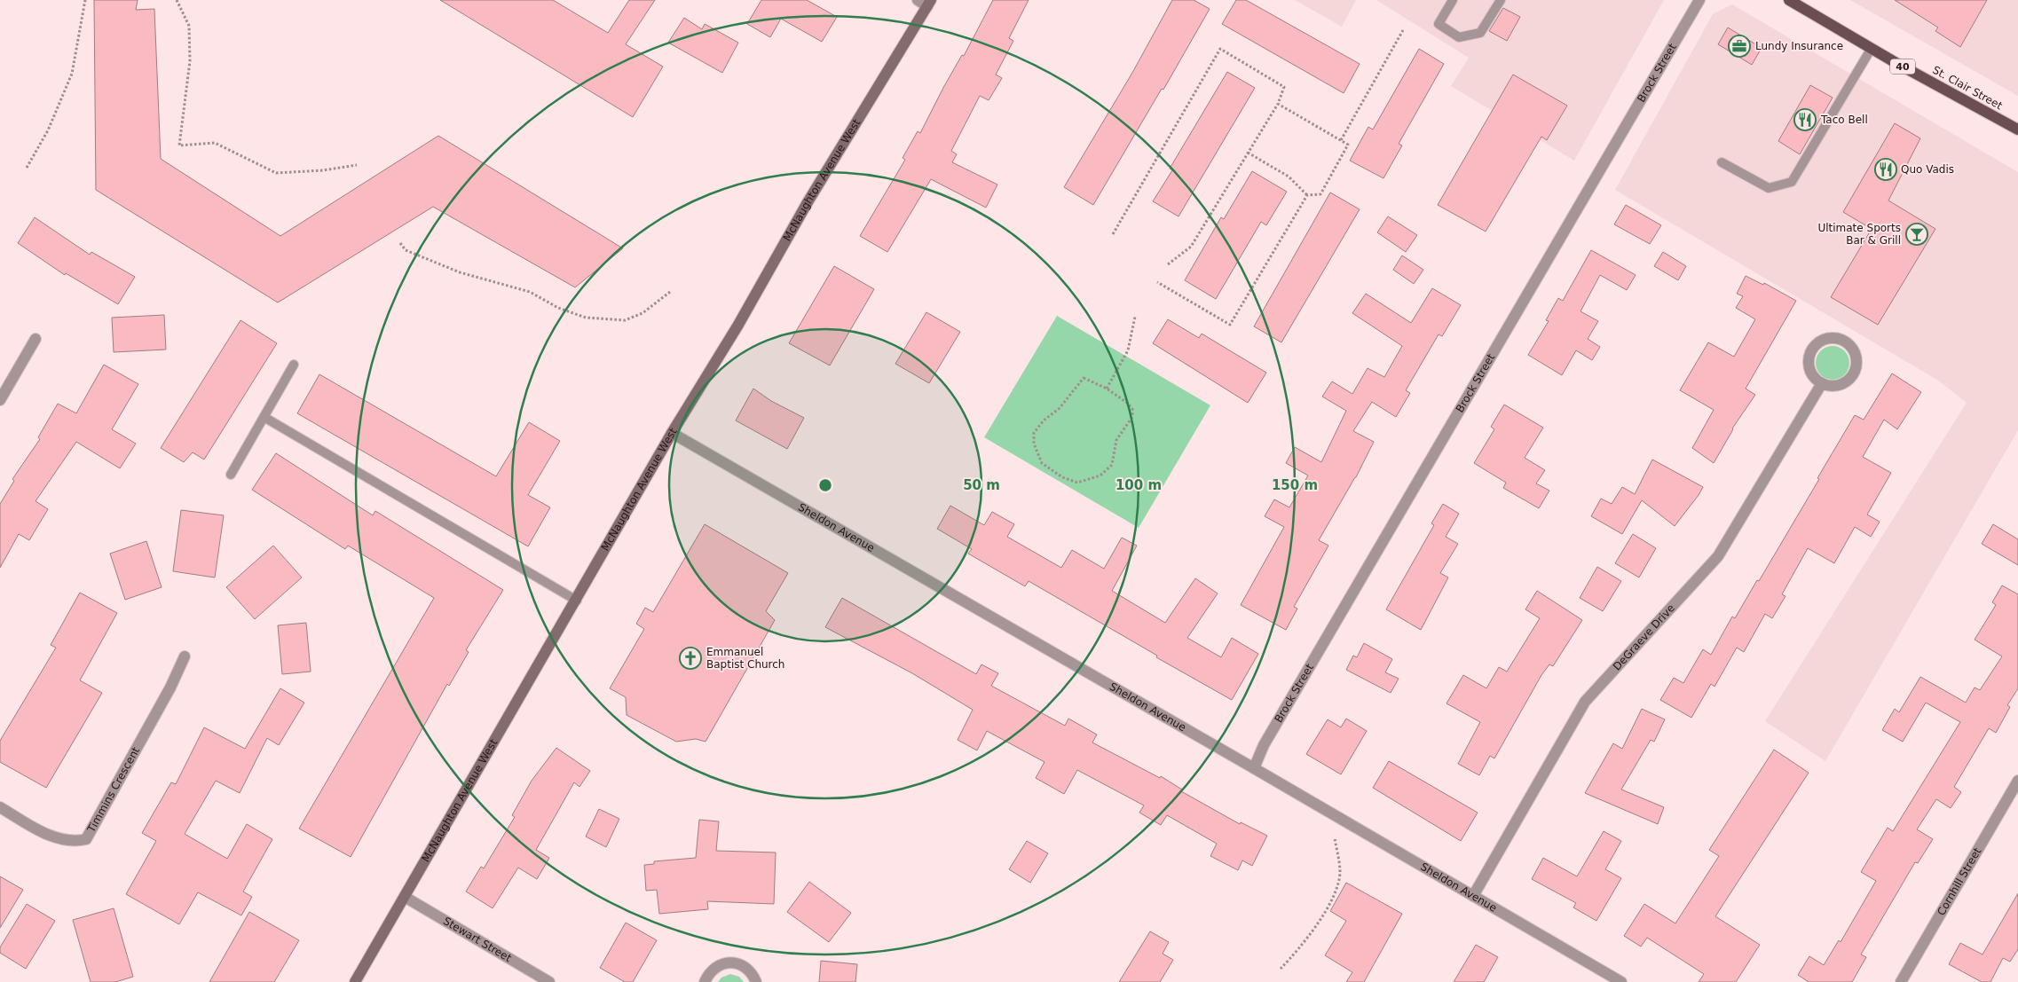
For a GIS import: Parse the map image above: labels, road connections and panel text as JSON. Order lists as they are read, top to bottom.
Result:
{
  "streets": {
    "main road": ["40", "St. Clair Street", "McNaughton Avenue West"],
    "street": [
      "Brock Street",
      "Sheldon Avenue",
      "DeGraeve Drive",
      "Timmins Crescent",
      "Cornhill Street",
      "Stewart Street"
    ]
  },
  "crossings": [
    ["Brock Street", "Sheldon Avenue"],
    ["McNaughton Avenue West", "Sheldon Avenue"],
    ["McNaughton Avenue West", "Stewart Street"],
    ["Sheldon Avenue", "DeGraeve Drive"]
  ],
  "places": {
    "office": ["Lundy Insurance"],
    "restaurant": ["Taco Bell", "Quo Vadis"],
    "bar": ["Ultimate Sports Bar & Grill"],
    "church": ["Emmanuel Baptist Church"]
  },
  "rings": ["50 m", "100 m", "150 m"]
}
